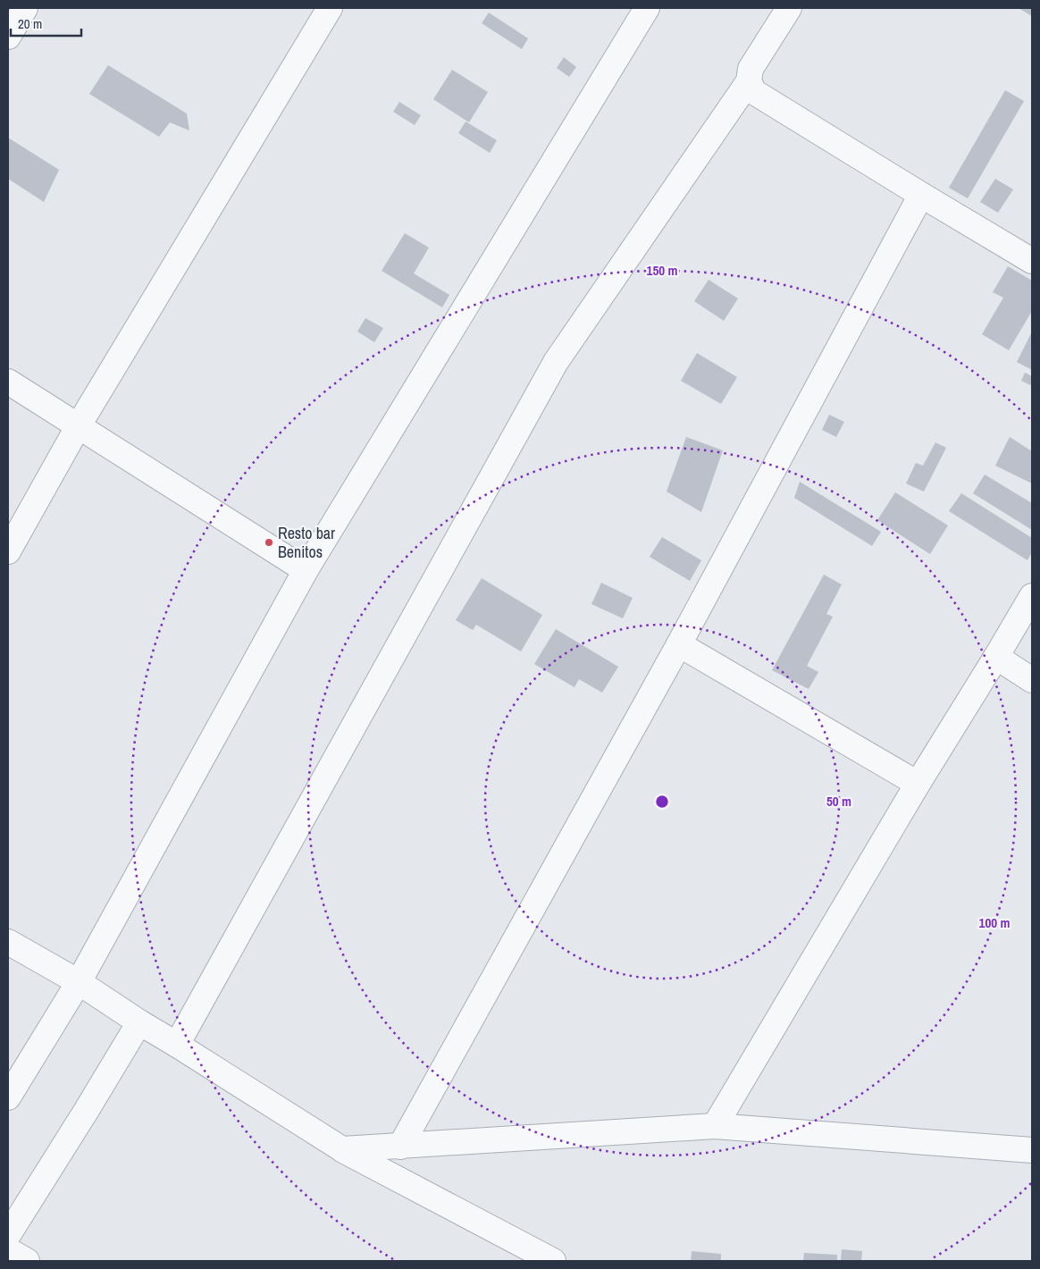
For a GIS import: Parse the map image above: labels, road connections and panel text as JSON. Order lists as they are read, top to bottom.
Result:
{
  "places": ["Resto bar Benitos"],
  "scale_bar": "20 m",
  "rings": ["150 m", "50 m", "100 m"]
}
